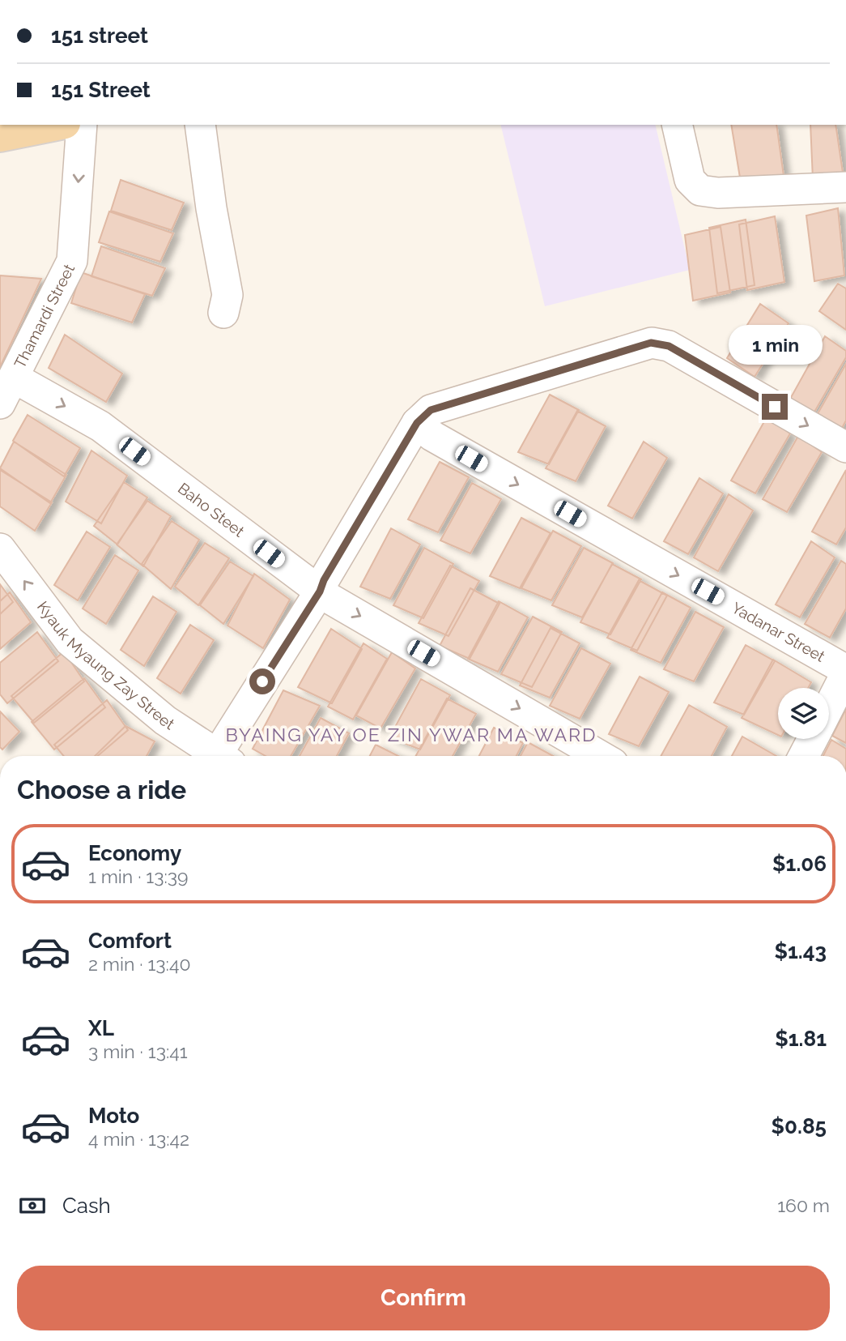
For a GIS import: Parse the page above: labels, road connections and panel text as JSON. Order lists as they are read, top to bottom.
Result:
{
  "streets": {
    "street": [
      "Thamardi Street",
      "Baho Steet",
      "Yadanar Street",
      "Kyauk Myaung Zay Street"
    ]
  },
  "crossings": [
    ["Thamardi Street", "Baho Steet"]
  ],
  "one_way": ["Baho Steet", "Yadanar Street", "Kyauk Myaung Zay Street"],
  "districts": ["BYAING YAY OE ZIN YWAR MA WARD"],
  "page": {
    "banner": ["151 street", "151 Street"],
    "bubble": "1 min",
    "heading": "Choose a ride",
    "list": [
      {
        "name": "Economy",
        "note": "1 min · 13:39",
        "value": "$1.06"
      },
      {
        "name": "Comfort",
        "note": "2 min · 13:40",
        "value": "$1.43"
      },
      {
        "name": "XL",
        "note": "3 min · 13:41",
        "value": "$1.81"
      },
      {
        "name": "Moto",
        "note": "4 min · 13:42",
        "value": "$0.85"
      }
    ],
    "pay": ["Cash", "160 m"],
    "buttons": "Confirm"
  }
}
